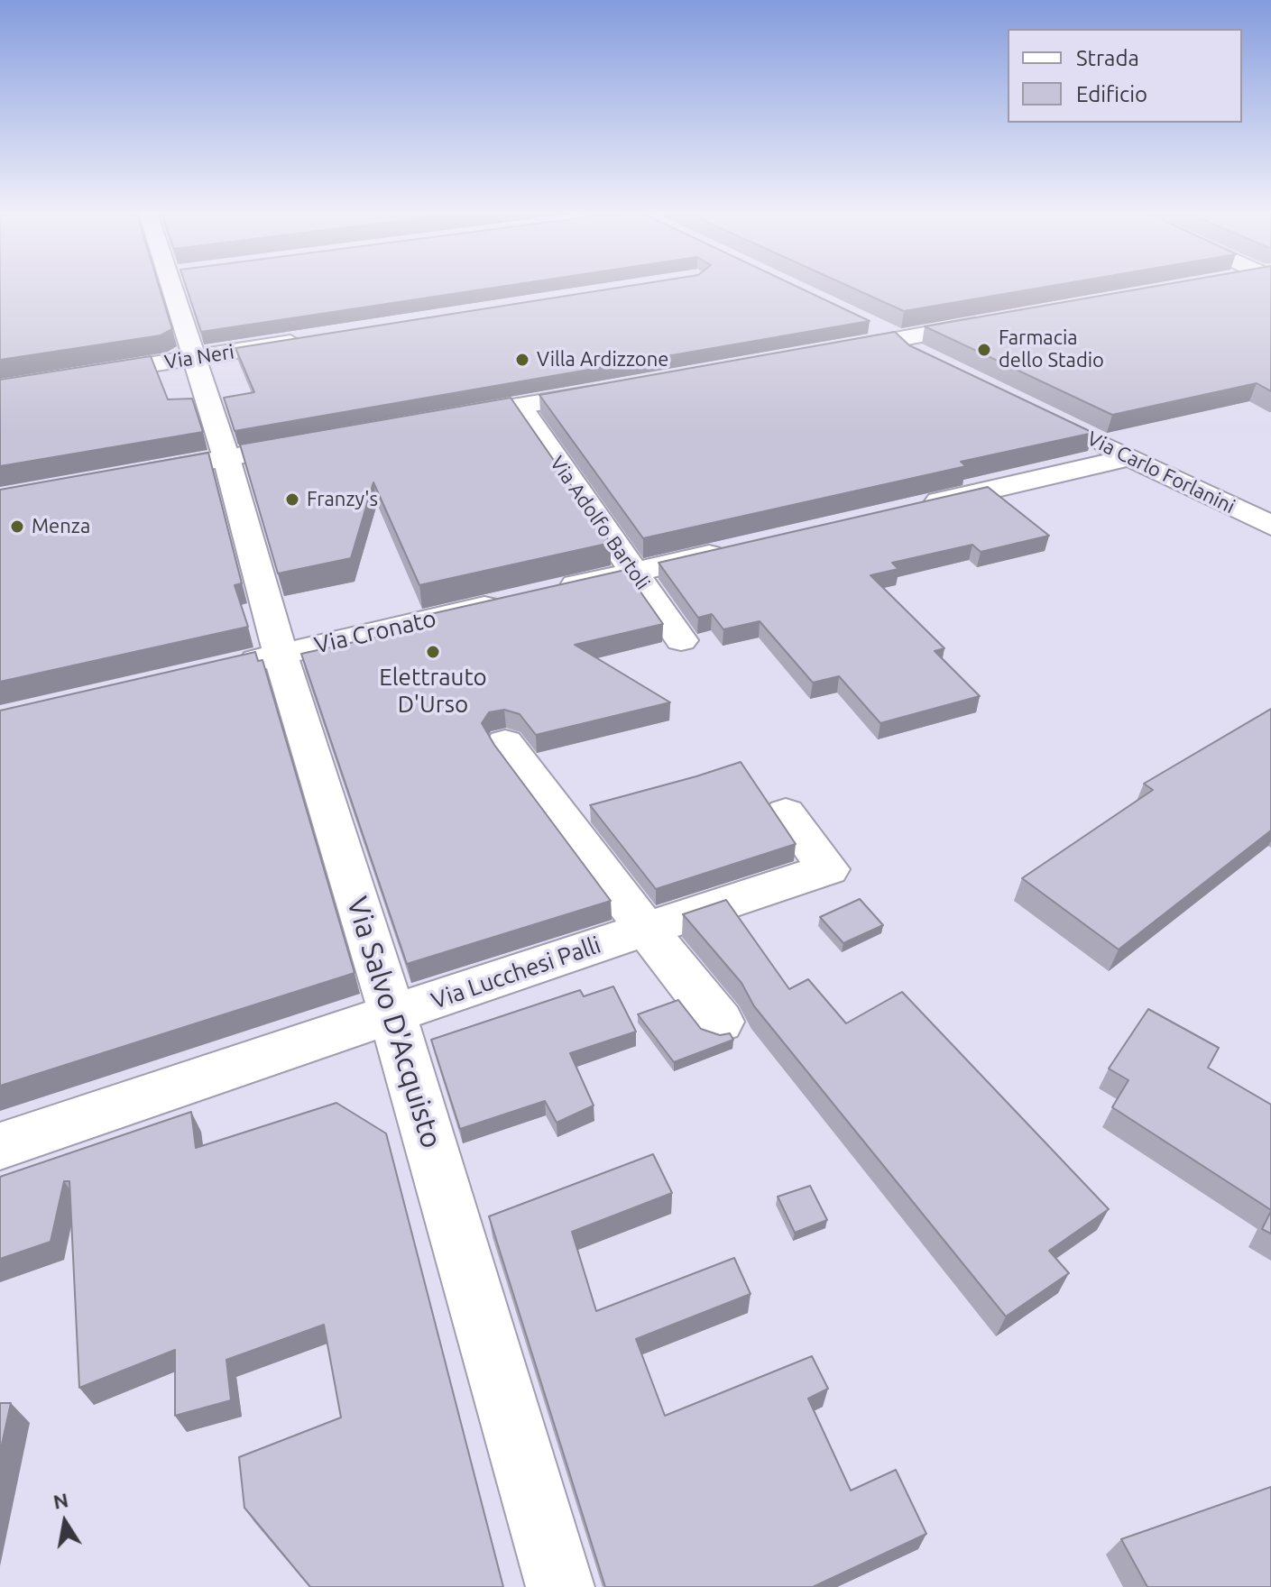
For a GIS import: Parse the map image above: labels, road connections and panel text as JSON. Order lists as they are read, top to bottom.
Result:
{
  "streets": {
    "street": [
      "Via Neri",
      "Via Carlo Forlanini",
      "Via Adolfo Bartoli",
      "Via Cronato",
      "Via Lucchesi Palli",
      "Via Salvo D'Acquisto"
    ]
  },
  "crossings": [
    ["Via Neri", "Via Salvo D'Acquisto"],
    ["Via Cronato", "Via Salvo D'Acquisto"],
    ["Via Lucchesi Palli", "Via Salvo D'Acquisto"]
  ],
  "places": [
    "Farmacia dello Stadio",
    "Villa Ardizzone",
    "Franzy's",
    "Menza",
    "Elettrauto D'Urso"
  ],
  "legend": ["Strada", "Edificio"],
  "north": "top"
}
